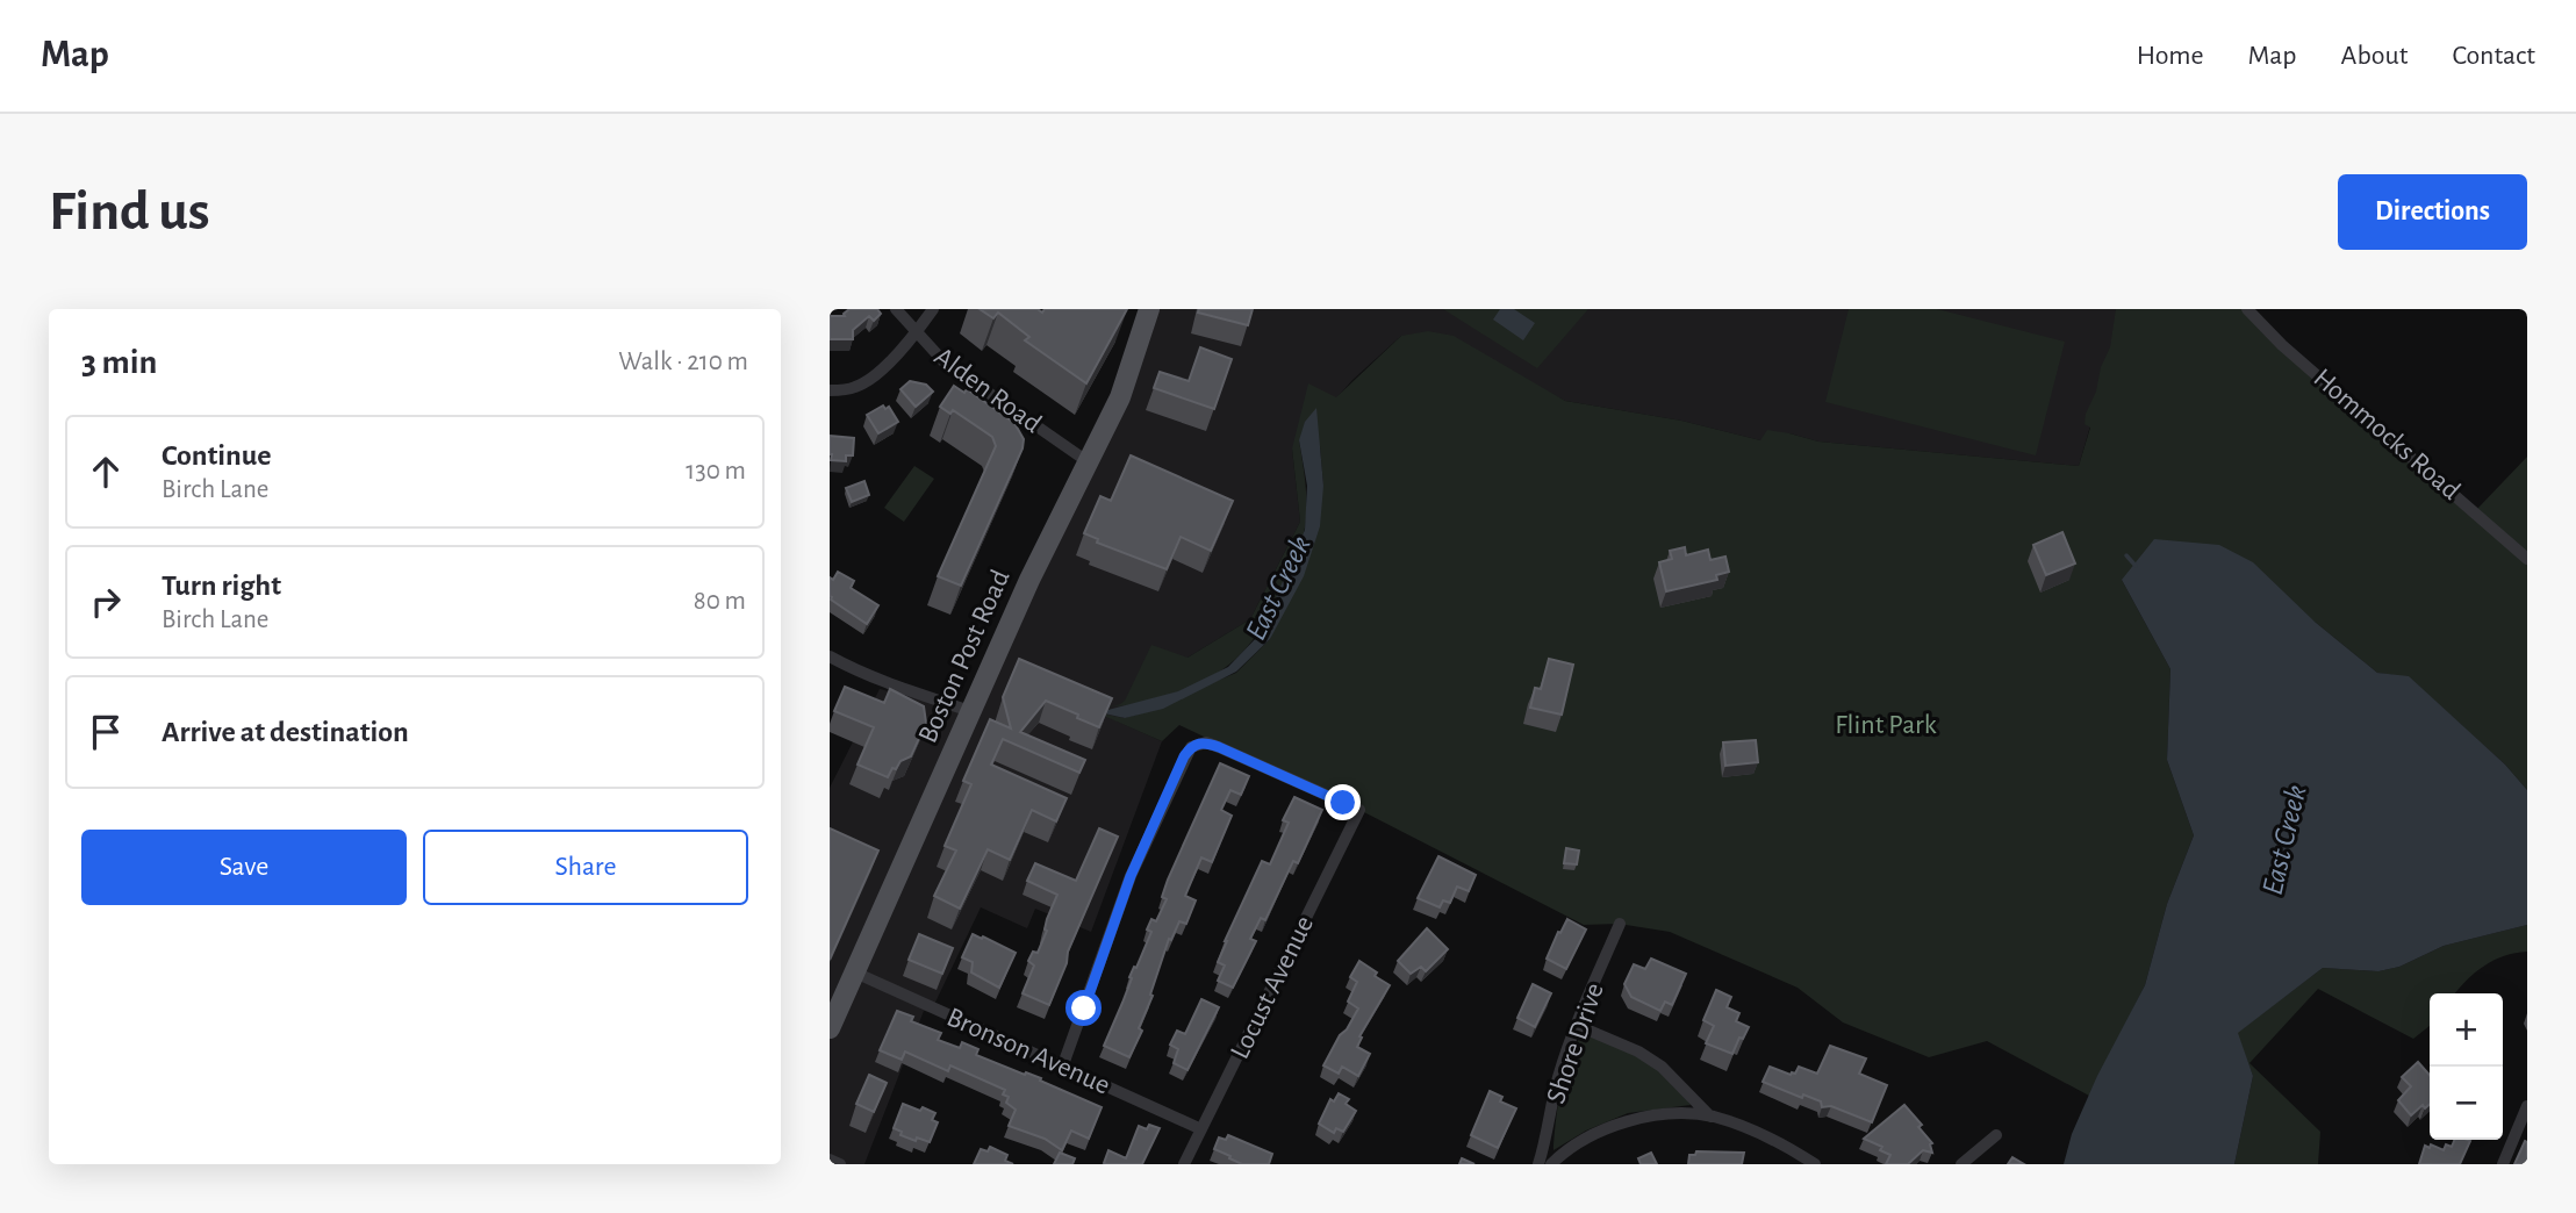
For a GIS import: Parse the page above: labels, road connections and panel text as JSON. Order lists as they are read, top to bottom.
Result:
{
  "streets": {
    "main road": ["Boston Post Road"],
    "street": [
      "Alden Road",
      "Hommocks Road",
      "Locust Avenue",
      "Shore Drive",
      "Bronson Avenue"
    ]
  },
  "crossings": [
    ["Alden Road", "Boston Post Road"],
    ["Boston Post Road", "Bronson Avenue"],
    ["Locust Avenue", "Bronson Avenue"]
  ],
  "water": ["East Creek"],
  "parks": ["Flint Park"],
  "page": {
    "header": "Map",
    "nav": [
      "Home",
      "Map",
      "About",
      "Contact"
    ],
    "buttons": [
      "Directions",
      ["Save", "Share"]
    ],
    "title": "Find us",
    "heading": ["3 min", "Walk · 210 m"],
    "list": [
      ["Continue", "Birch Lane", "130 m"],
      ["Turn right", "Birch Lane", "80 m"],
      "Arrive at destination"
    ],
    "map_buttons": ["+", "−"]
  }
}
